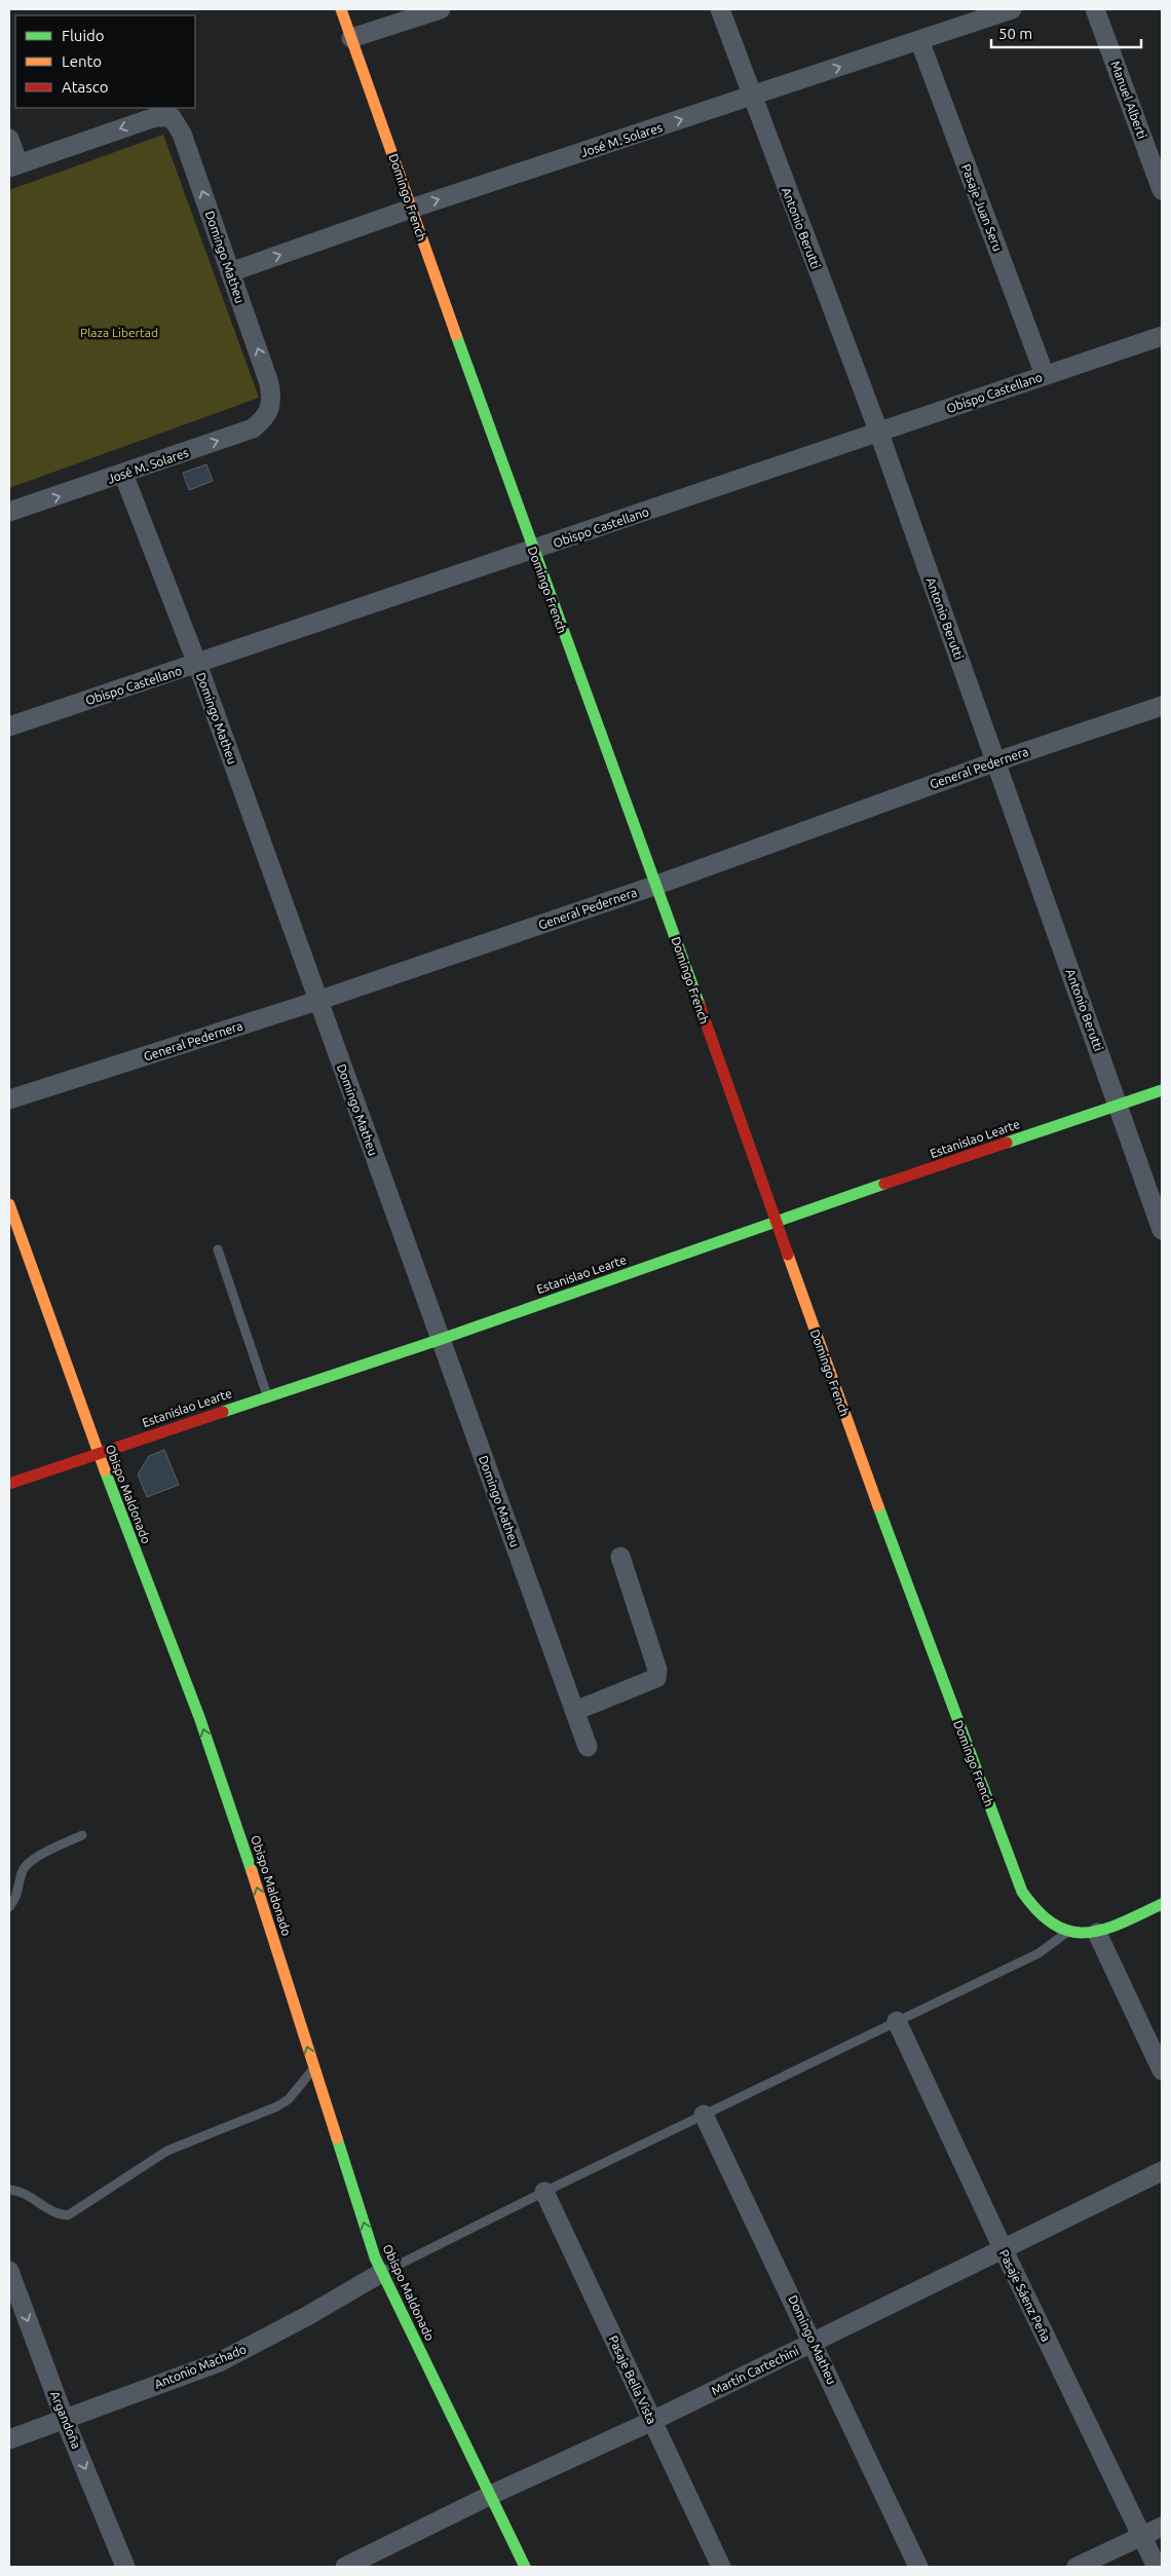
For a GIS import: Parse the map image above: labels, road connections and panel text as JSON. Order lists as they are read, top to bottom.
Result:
{
  "streets": {
    "street": [
      "Manuel Alberti",
      "José M. Solares",
      "Domingo French",
      "Pasaje Juan Seru",
      "Antonio Berutti",
      "Domingo Matheu",
      "Obispo Castellano",
      "General Pedernera",
      "Estanislao Learte",
      "Obispo Maldonado",
      "Pasaje Sáenz Peña",
      "Antonio Machado",
      "Martín Cartechini",
      "Pasaje Bella Vista",
      "Argandoña"
    ]
  },
  "crossings": [
    ["José M. Solares", "Domingo French"],
    ["José M. Solares", "Pasaje Juan Seru"],
    ["José M. Solares", "Antonio Berutti"],
    ["José M. Solares", "Domingo Matheu"],
    ["Domingo French", "Obispo Castellano"],
    ["Domingo French", "General Pedernera"],
    ["Domingo French", "Estanislao Learte"],
    ["Pasaje Juan Seru", "Obispo Castellano"],
    ["Antonio Berutti", "Obispo Castellano"],
    ["Antonio Berutti", "General Pedernera"],
    ["Antonio Berutti", "Estanislao Learte"],
    ["Domingo Matheu", "Obispo Castellano"],
    ["Domingo Matheu", "General Pedernera"],
    ["Domingo Matheu", "Estanislao Learte"],
    ["Domingo Matheu", "Martín Cartechini"],
    ["Estanislao Learte", "Obispo Maldonado"],
    ["Obispo Maldonado", "Antonio Machado"],
    ["Obispo Maldonado", "Martín Cartechini"],
    ["Pasaje Sáenz Peña", "Martín Cartechini"],
    ["Antonio Machado", "Argandoña"],
    ["Martín Cartechini", "Pasaje Bella Vista"]
  ],
  "one_way": ["José M. Solares", "Obispo Maldonado", "Argandoña"],
  "parks": ["Plaza Libertad"],
  "legend": ["Fluido", "Lento", "Atasco"],
  "scale_bar": "50 m"
}
